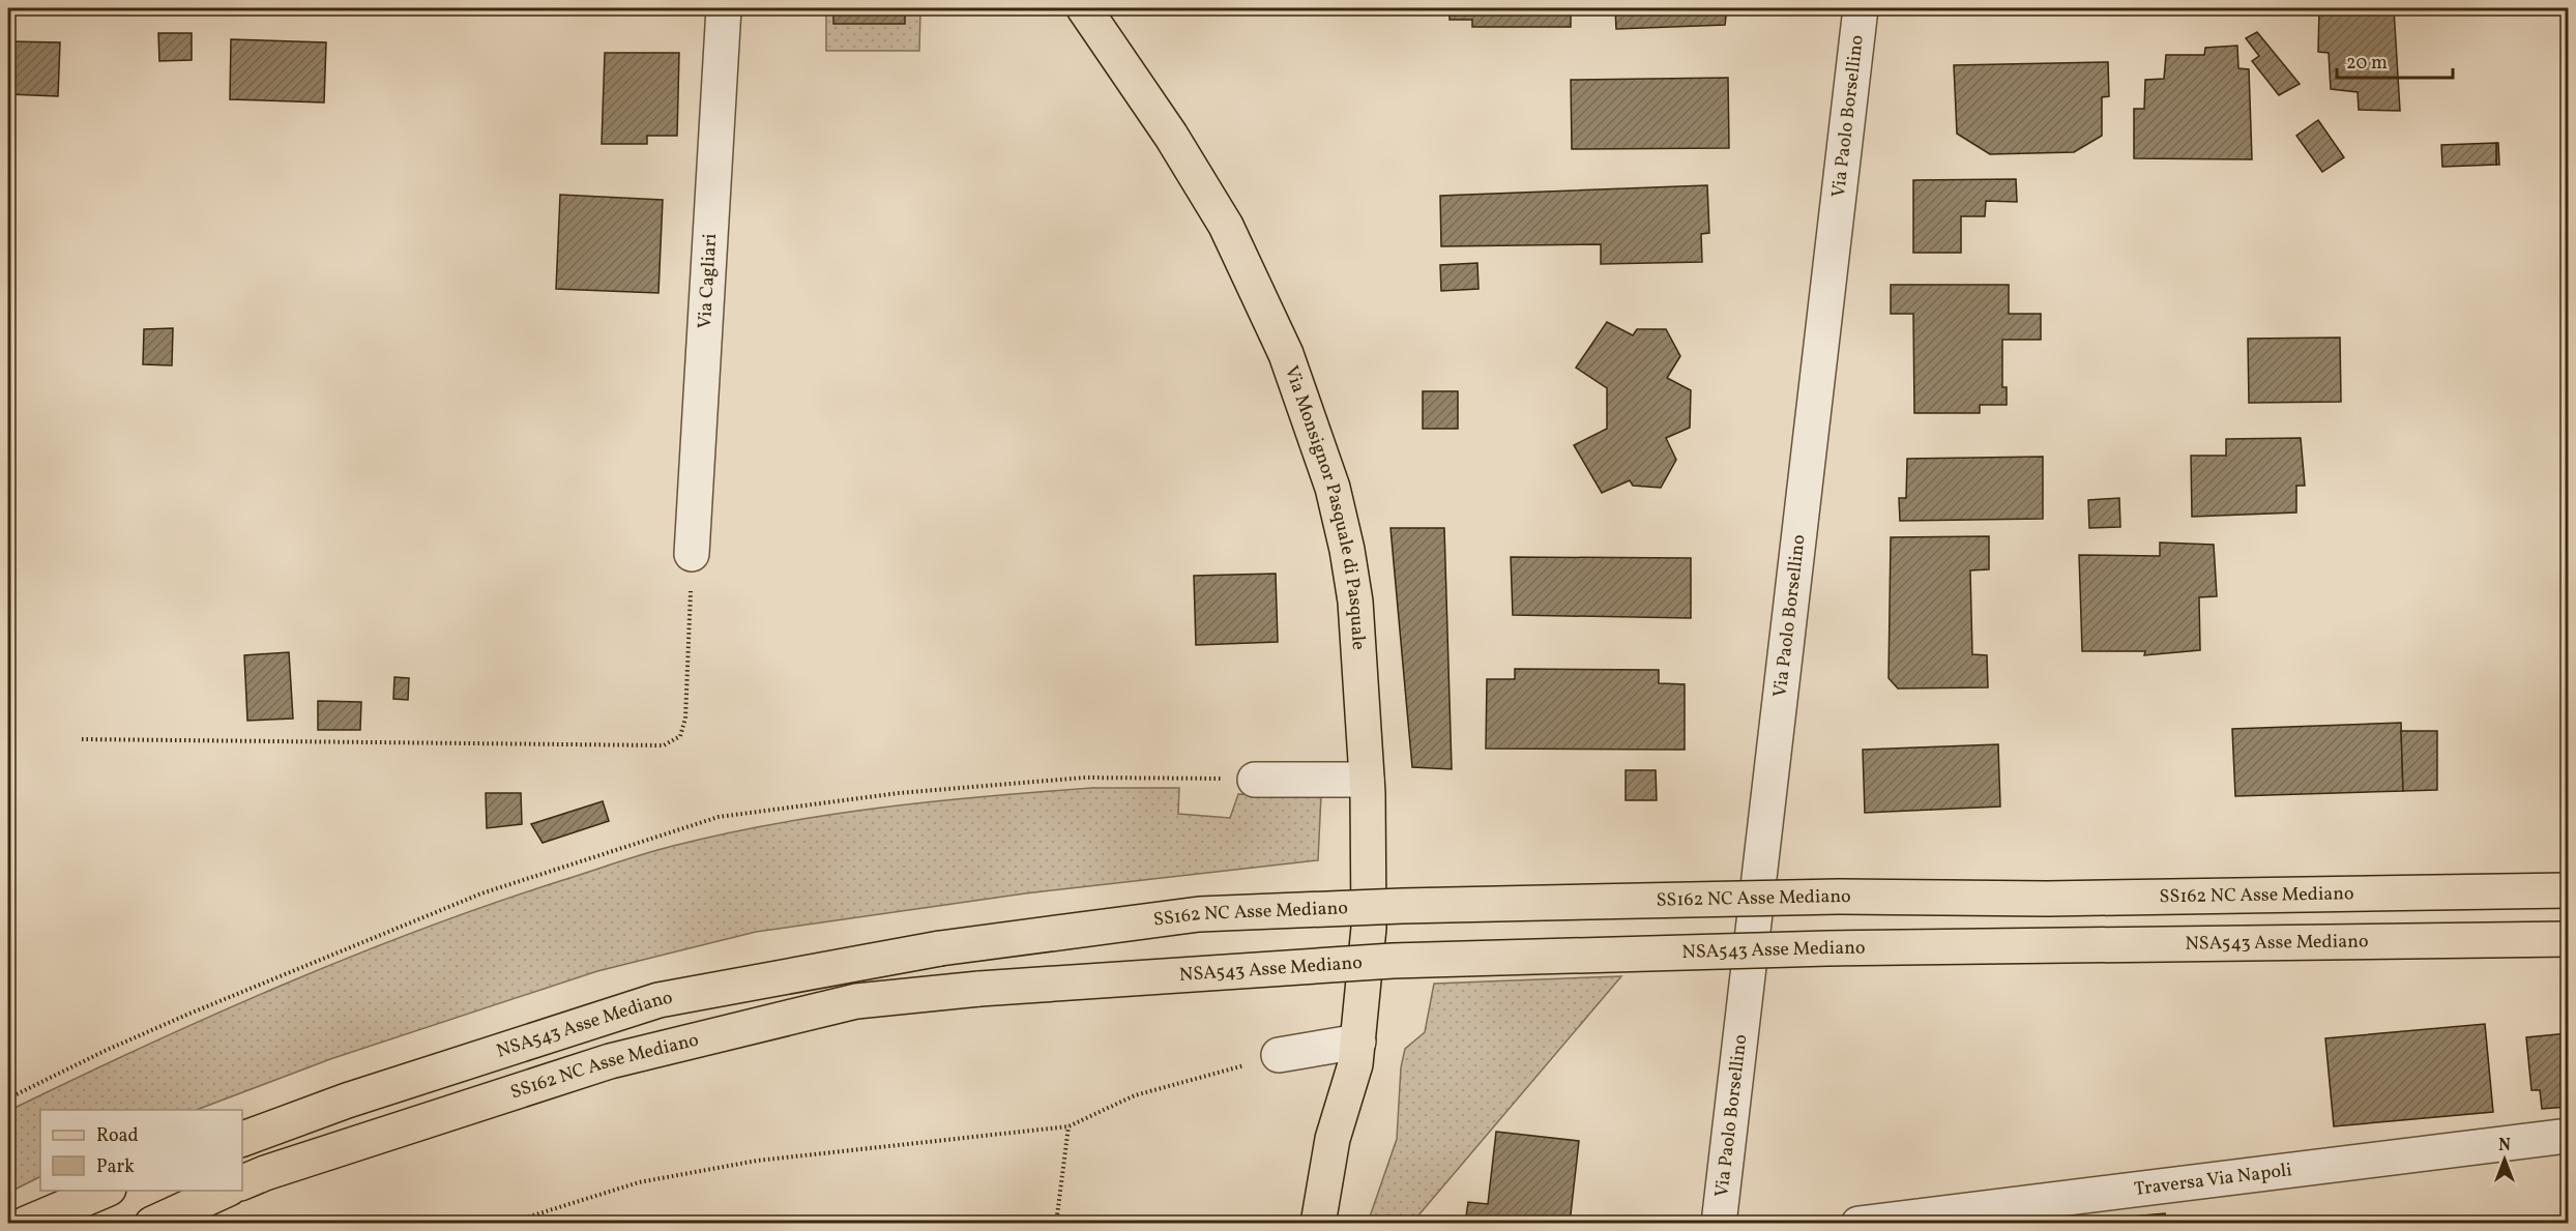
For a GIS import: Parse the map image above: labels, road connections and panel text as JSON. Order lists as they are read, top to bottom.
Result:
{
  "streets": {
    "main road": ["Via Monsignor Pasquale di Pasquale", "SS162 NC Asse Mediano", "NSA543 Asse Mediano"],
    "street": ["Via Paolo Borsellino", "Via Cagliari", "Traversa Via Napoli"]
  },
  "crossings": [
    ["SS162 NC Asse Mediano", "NSA543 Asse Mediano"]
  ],
  "legend": ["Road", "Park"],
  "scale_bar": "20 m",
  "north": "top"
}
